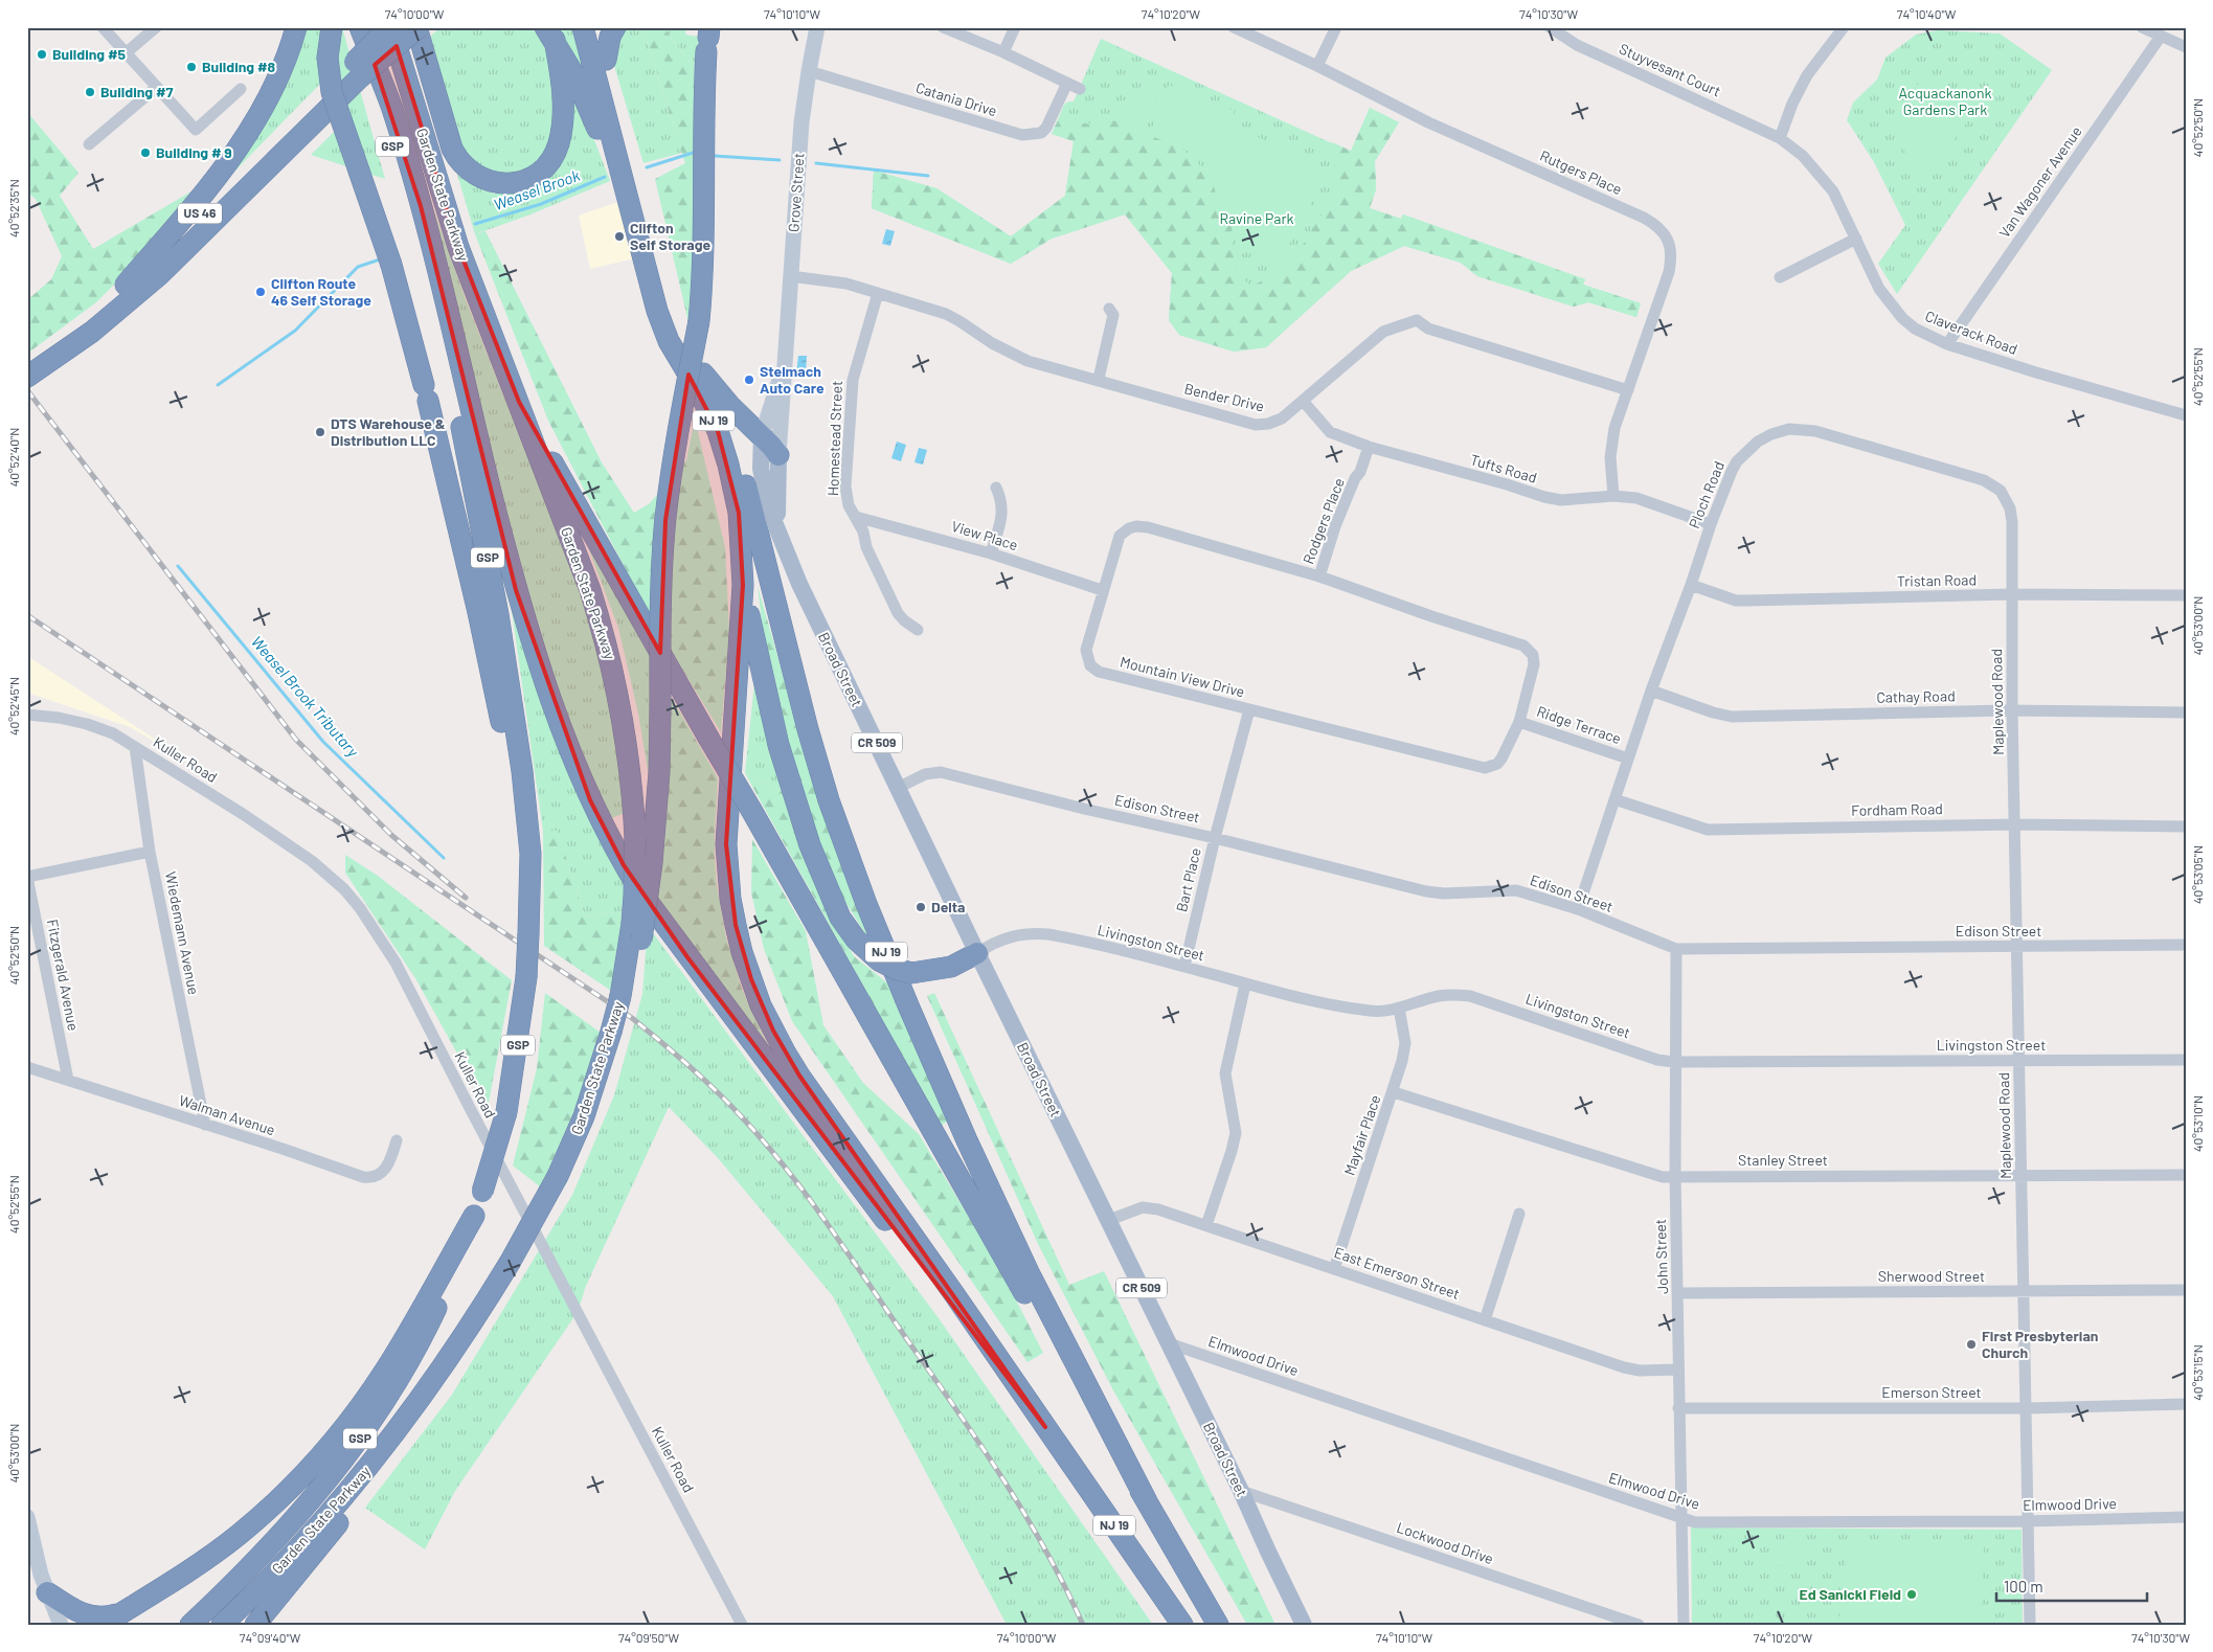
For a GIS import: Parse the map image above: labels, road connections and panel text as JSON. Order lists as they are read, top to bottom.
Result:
{
  "streets": {
    "highway": [
      "GSP",
      "Garden State Parkway",
      "US 46",
      "NJ 19"
    ],
    "main road": ["Broad Street", "CR 509"],
    "street": [
      "Stuyvesant Court",
      "Catania Drive",
      "Rutgers Place",
      "Van Wagoner Avenue",
      "Grove Street",
      "Claverack Road",
      "Bender Drive",
      "Homestead Street",
      "Tufts Road",
      "Ploch Road",
      "Rodgers Place",
      "View Place",
      "Tristan Road",
      "Mountain View Drive",
      "Cathay Road",
      "Maplewood Road",
      "Ridge Terrace",
      "Kuller Road",
      "Edison Street",
      "Fordham Road",
      "Bart Place",
      "Wiedemann Avenue",
      "Livingston Street",
      "Fitzgerald Avenue",
      "Walman Avenue",
      "Mayfair Place",
      "Stanley Street",
      "John Street",
      "East Emerson Street",
      "Sherwood Street",
      "Elmwood Drive",
      "Emerson Street",
      "Lockwood Drive"
    ]
  },
  "crossings": [
    ["Stuyvesant Court", "Claverack Road"],
    ["Catania Drive", "Grove Street"],
    ["Rutgers Place", "Bender Drive"],
    ["Rutgers Place", "Tufts Road"],
    ["Van Wagoner Avenue", "Claverack Road"],
    ["Grove Street", "Bender Drive"],
    ["Grove Street", "Broad Street"],
    ["Garden State Parkway", "US 46"],
    ["Bender Drive", "Homestead Street"],
    ["Bender Drive", "Tufts Road"],
    ["Homestead Street", "View Place"],
    ["Tufts Road", "Ploch Road"],
    ["Tufts Road", "Rodgers Place"],
    ["Ploch Road", "Tristan Road"],
    ["Ploch Road", "Cathay Road"],
    ["Ploch Road", "Maplewood Road"],
    ["Ploch Road", "Ridge Terrace"],
    ["Ploch Road", "Edison Street"],
    ["Ploch Road", "Fordham Road"],
    ["Rodgers Place", "Mountain View Drive"],
    ["View Place", "Mountain View Drive"],
    ["Tristan Road", "Maplewood Road"],
    ["Broad Street", "Edison Street"],
    ["Broad Street", "Livingston Street"],
    ["Broad Street", "East Emerson Street"],
    ["Broad Street", "Elmwood Drive"],
    ["Broad Street", "Lockwood Drive"],
    ["Mountain View Drive", "Ridge Terrace"],
    ["Mountain View Drive", "Bart Place"],
    ["Cathay Road", "Maplewood Road"],
    ["Maplewood Road", "Edison Street"],
    ["Maplewood Road", "Fordham Road"],
    ["Maplewood Road", "Livingston Street"],
    ["Maplewood Road", "Stanley Street"],
    ["Maplewood Road", "Sherwood Street"],
    ["Maplewood Road", "Elmwood Drive"],
    ["Maplewood Road", "Emerson Street"],
    ["Kuller Road", "Wiedemann Avenue"],
    ["Edison Street", "Bart Place"],
    ["Edison Street", "John Street"],
    ["Bart Place", "Livingston Street"],
    ["Wiedemann Avenue", "Walman Avenue"],
    ["Livingston Street", "Mayfair Place"],
    ["Livingston Street", "John Street"],
    ["Fitzgerald Avenue", "Walman Avenue"],
    ["Mayfair Place", "Stanley Street"],
    ["Mayfair Place", "East Emerson Street"],
    ["Stanley Street", "John Street"],
    ["John Street", "East Emerson Street"],
    ["John Street", "Sherwood Street"],
    ["John Street", "Elmwood Drive"],
    ["John Street", "Emerson Street"]
  ],
  "water": ["Weasel Brook", "Weasel Brook Tributary"],
  "parks": ["Acquackanonk Gardens Park", "Ravine Park"],
  "places": [
    "Building #5",
    "Building #8",
    "Building #7",
    "Building # 9",
    "Clifton Self Storage",
    "Clifton Route 46 Self Storage",
    "Stelmach Auto Care",
    "DTS Warehouse & Distribution LLC",
    "Delta",
    "First Presbyterian Church",
    "Ed Sanicki Field"
  ],
  "scale_bar": "100 m",
  "coordinates": [
    "74°10'00\"W",
    "74°10'10\"W",
    "74°10'20\"W",
    "74°10'30\"W",
    "74°10'40\"W",
    "40°52'50\"N",
    "40°52'35\"N",
    "40°52'55\"N",
    "40°52'40\"N",
    "40°53'00\"N",
    "40°52'45\"N",
    "40°53'05\"N",
    "40°53'10\"N",
    "40°53'15\"N",
    "74°09'40\"W",
    "74°09'50\"W"
  ]
}
